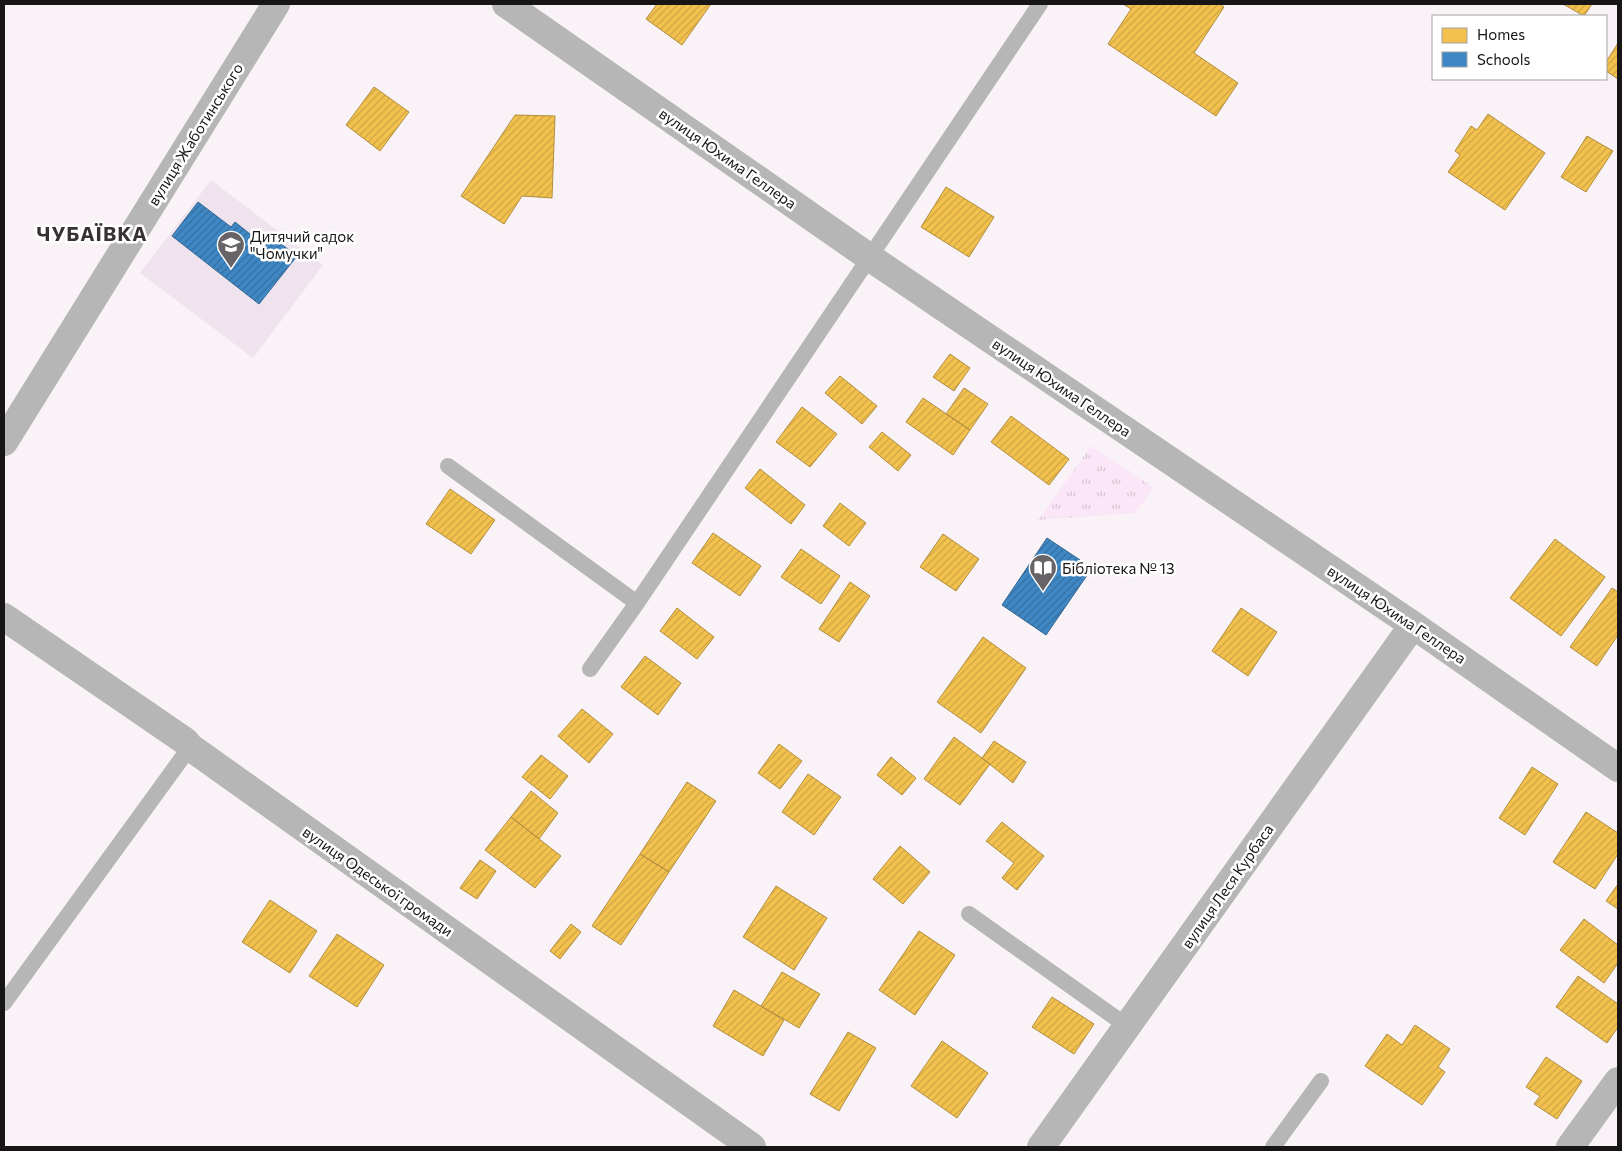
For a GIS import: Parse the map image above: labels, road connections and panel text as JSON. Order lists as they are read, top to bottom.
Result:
{
  "streets": {
    "street": [
      "вулиця Жаботинського",
      "вулиця Юхима Геллера",
      "вулиця Одеської громади",
      "вулиця Леся Курбаса"
    ]
  },
  "crossings": [
    ["вулиця Юхима Геллера", "вулиця Леся Курбаса"]
  ],
  "districts": ["ЧУБАЇВКА"],
  "places": {
    "school or university": ["Дитячий садок \"Чомучки\""],
    "library": ["Бібліотека № 13"]
  },
  "legend": ["Homes", "Schools"]
}
